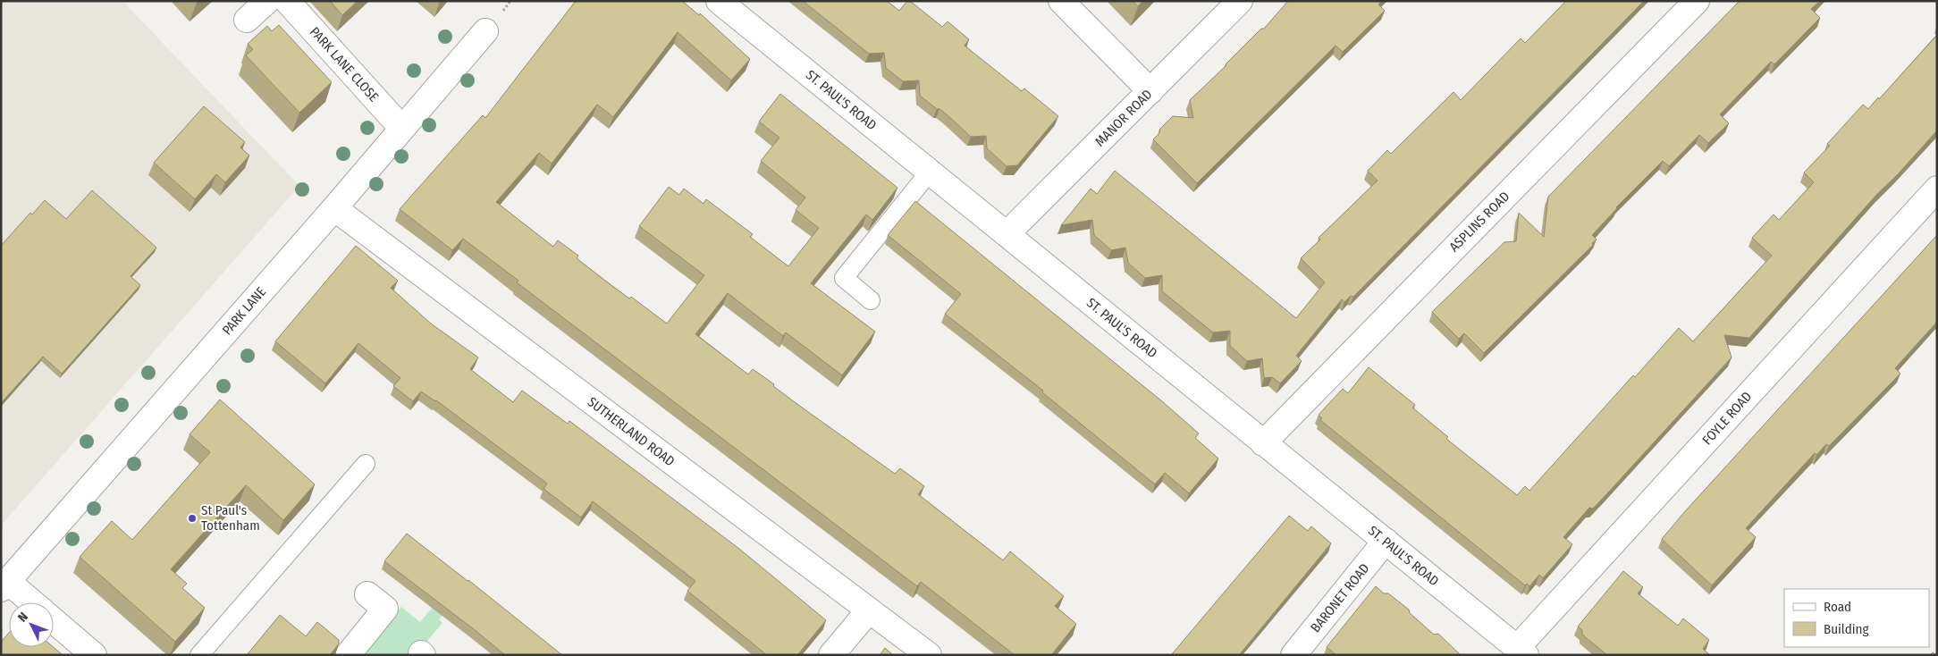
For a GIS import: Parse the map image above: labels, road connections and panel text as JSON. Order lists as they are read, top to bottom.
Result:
{
  "streets": {
    "street": [
      "PARK LANE CLOSE",
      "ST. PAUL'S ROAD",
      "MANOR ROAD",
      "ASPLINS ROAD",
      "PARK LANE",
      "FOYLE ROAD",
      "SUTHERLAND ROAD",
      "BARONET ROAD"
    ]
  },
  "crossings": [
    ["PARK LANE CLOSE", "PARK LANE"],
    ["ST. PAUL'S ROAD", "MANOR ROAD"],
    ["ST. PAUL'S ROAD", "ASPLINS ROAD"],
    ["ST. PAUL'S ROAD", "FOYLE ROAD"],
    ["ST. PAUL'S ROAD", "BARONET ROAD"],
    ["PARK LANE", "SUTHERLAND ROAD"]
  ],
  "places": ["St Paul's Tottenham"],
  "legend": ["Road", "Building"],
  "north": "top left"
}
